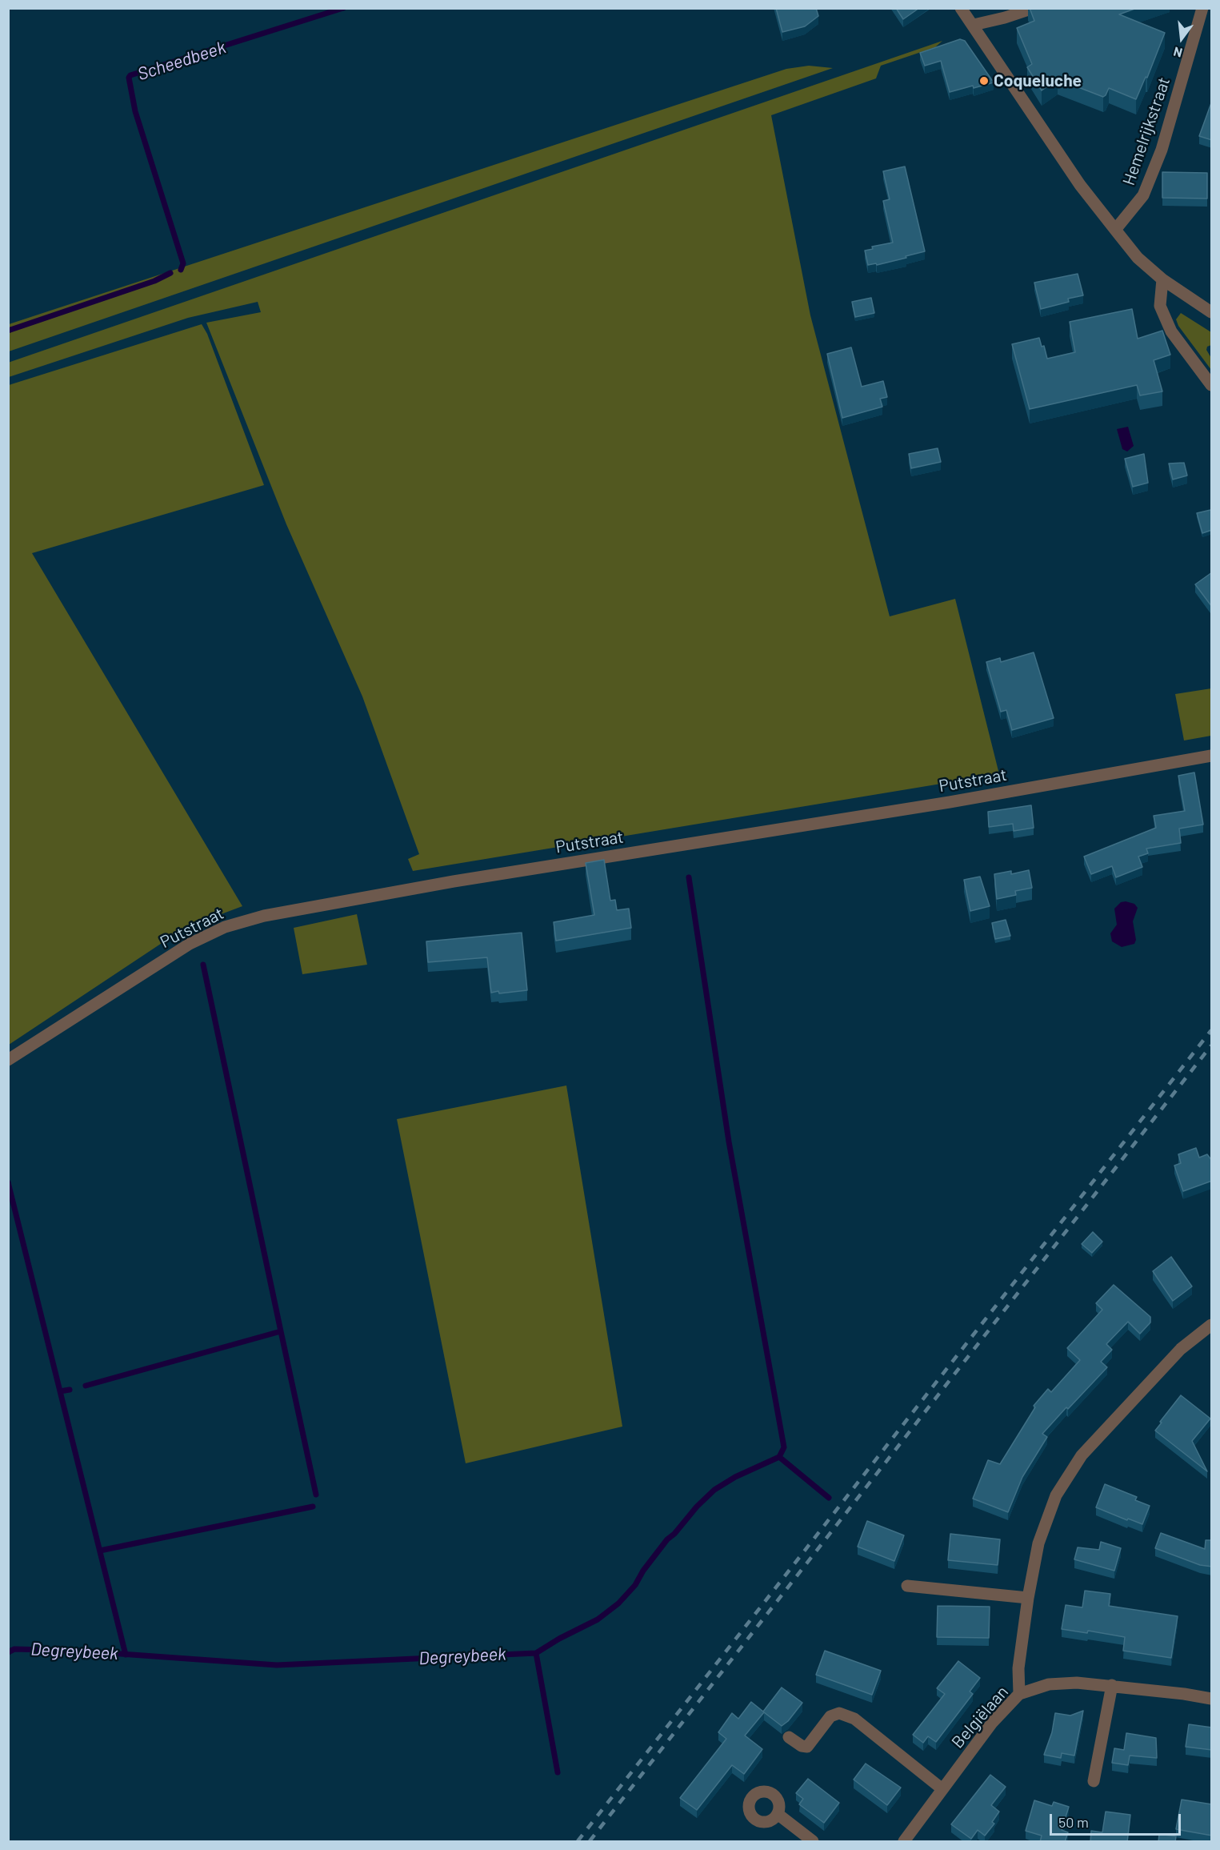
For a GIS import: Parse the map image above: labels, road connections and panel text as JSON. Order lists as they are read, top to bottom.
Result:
{
  "streets": {
    "street": ["Hemelrijkstraat", "Putstraat", "Belgiëlaan"]
  },
  "water": ["Scheedbeek", "Degreybeek"],
  "places": ["Coqueluche"],
  "scale_bar": "50 m",
  "north": "bottom"
}
